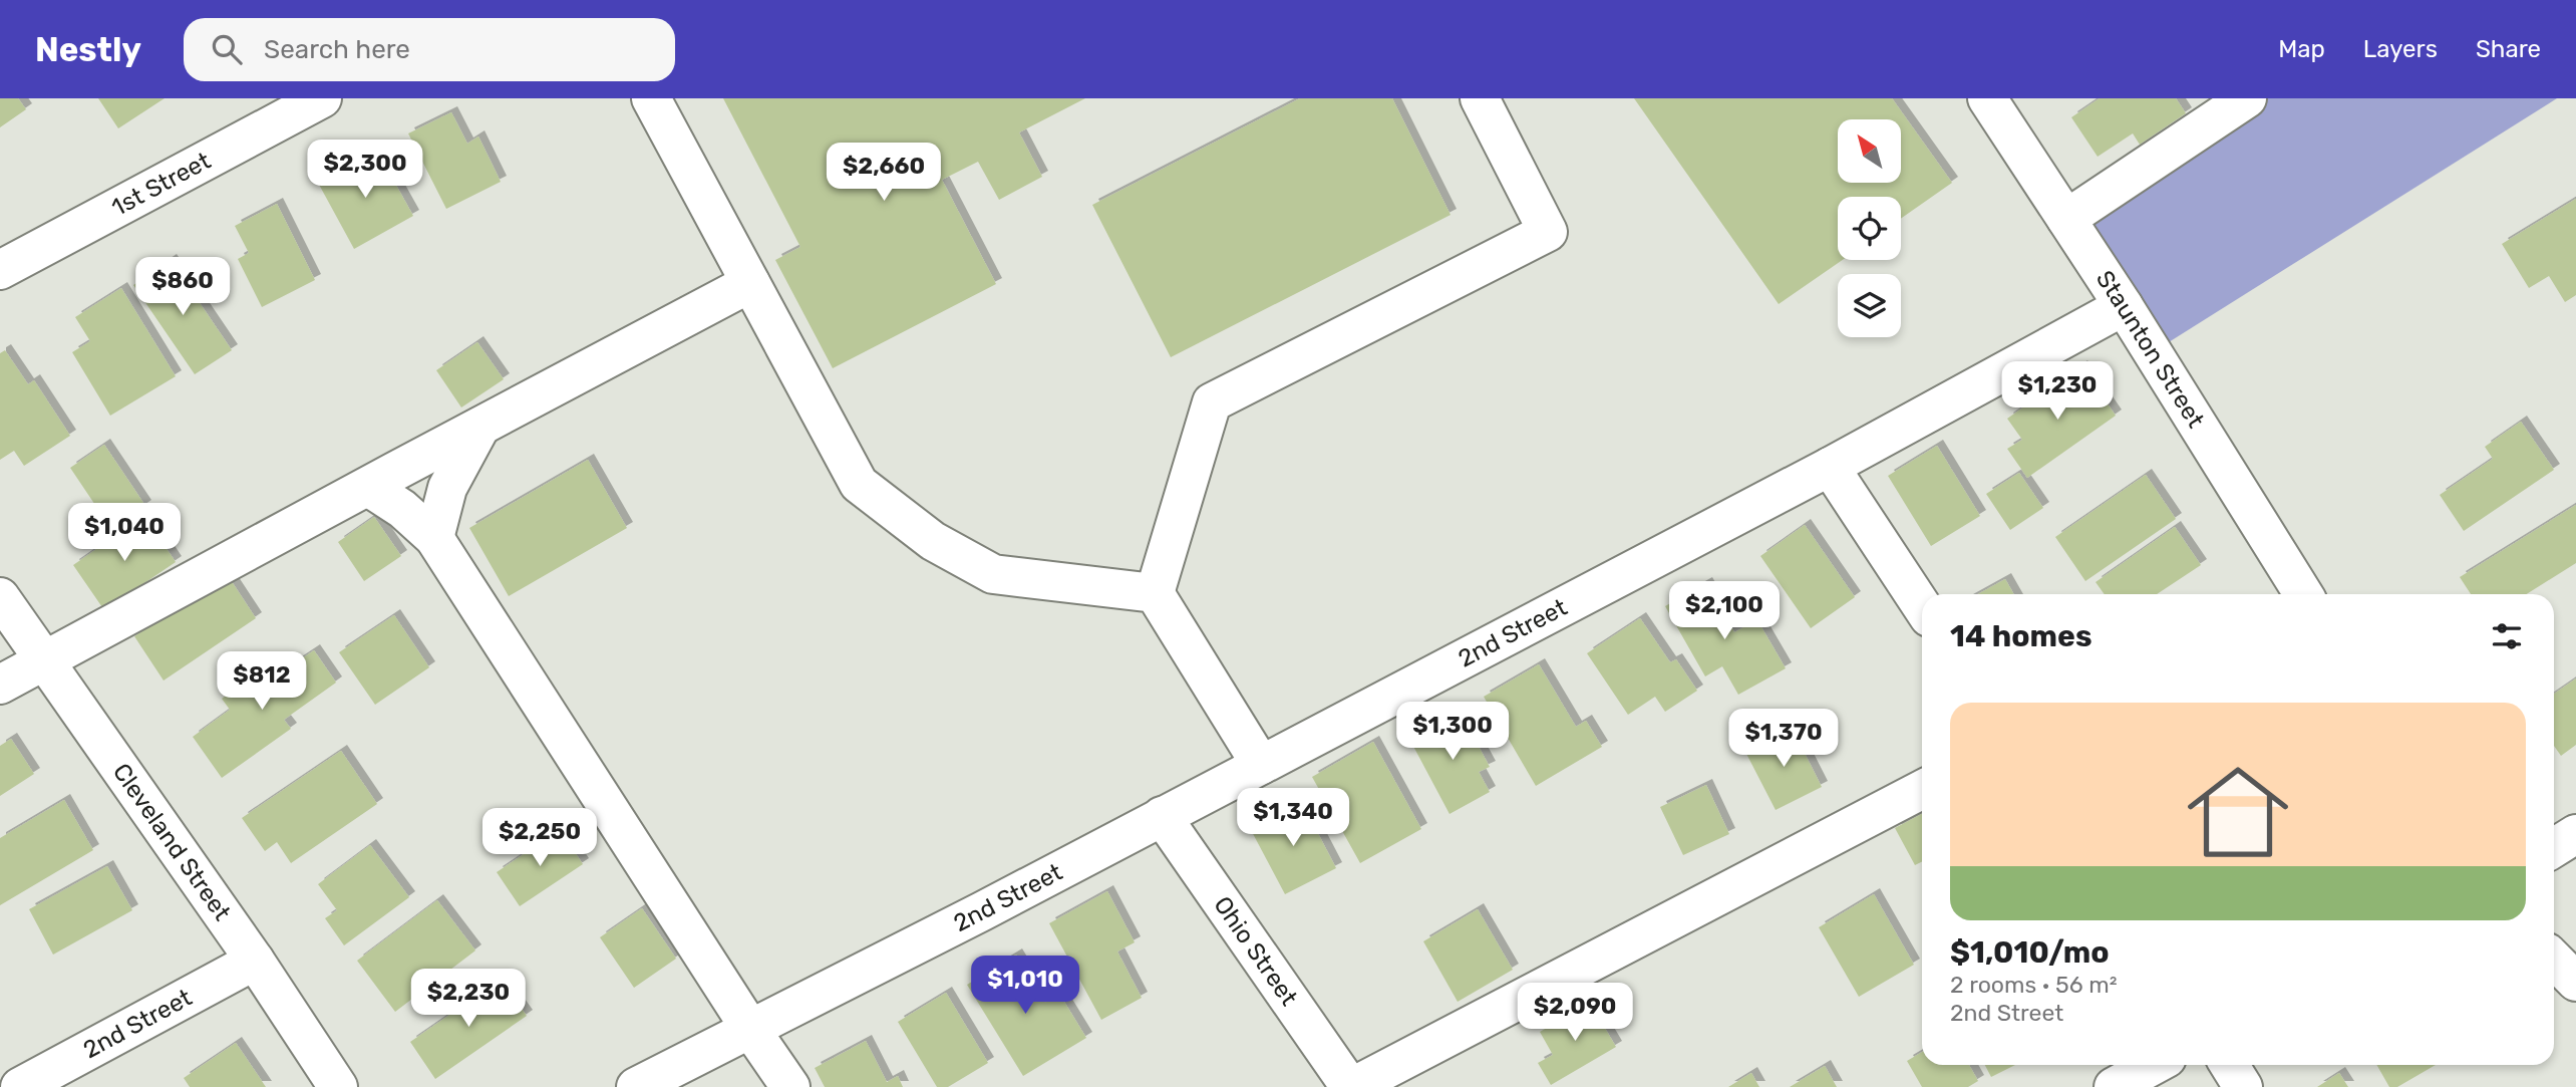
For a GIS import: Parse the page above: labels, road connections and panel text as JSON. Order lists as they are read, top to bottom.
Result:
{
  "streets": {
    "street": [
      "1st Street",
      "Staunton Street",
      "2nd Street",
      "Cleveland Street",
      "Ohio Street"
    ]
  },
  "crossings": [
    ["Staunton Street", "2nd Street"],
    ["2nd Street", "Cleveland Street"],
    ["2nd Street", "Ohio Street"]
  ],
  "north": "top left",
  "page": {
    "header": "Nestly",
    "search": "Search here",
    "nav": ["Map", "Layers", "Share"],
    "price": [
      "$2,300",
      "$2,660",
      "$860",
      "$1,230",
      "$1,040",
      "$2,100",
      "$812",
      "$1,300",
      "$1,370",
      "$1,340",
      "$2,250",
      "$1,010",
      "$2,230",
      "$2,090"
    ],
    "heading": "14 homes",
    "list": [
      {
        "name": "$1,010/mo",
        "note": "2 rooms · 56 m² · 2nd Street"
      }
    ]
  }
}
